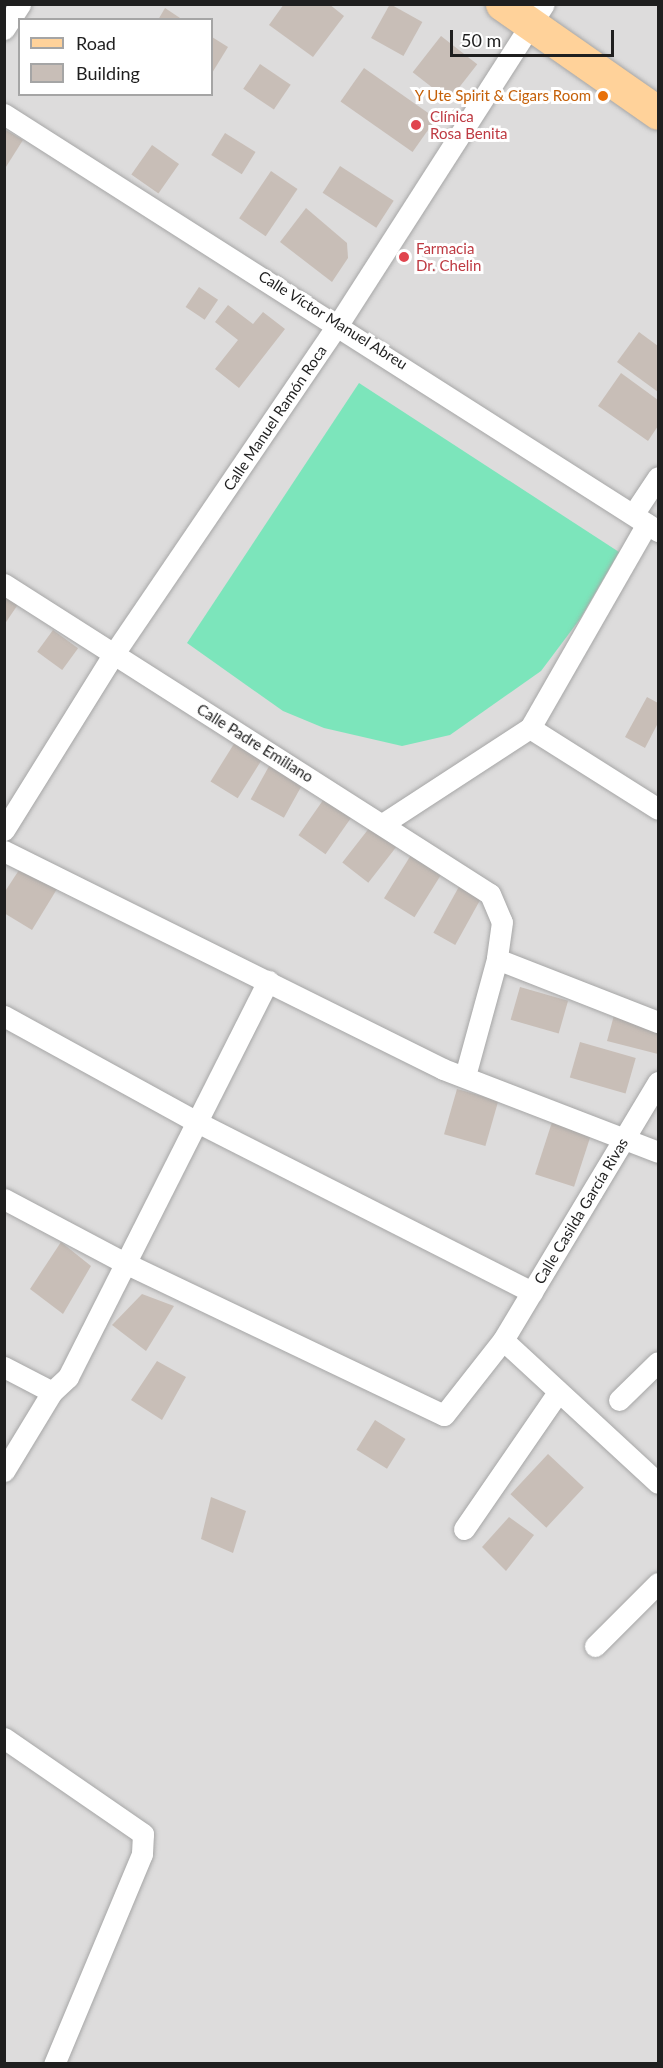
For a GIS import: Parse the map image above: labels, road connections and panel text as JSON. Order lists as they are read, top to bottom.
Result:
{
  "streets": {
    "street": [
      "Calle Víctor Manuel Abreu",
      "Calle Manuel Ramón Roca",
      "Calle Padre Emiliano",
      "Calle Casilda García Rivas"
    ]
  },
  "crossings": [
    ["Calle Víctor Manuel Abreu", "Calle Manuel Ramón Roca"],
    ["Calle Manuel Ramón Roca", "Calle Padre Emiliano"]
  ],
  "places": ["Y Ute Spirit & Cigars Room", "Clínica Rosa Benita", "Farmacia Dr. Chelin"],
  "legend": ["Road", "Building"],
  "scale_bar": "50 m"
}
